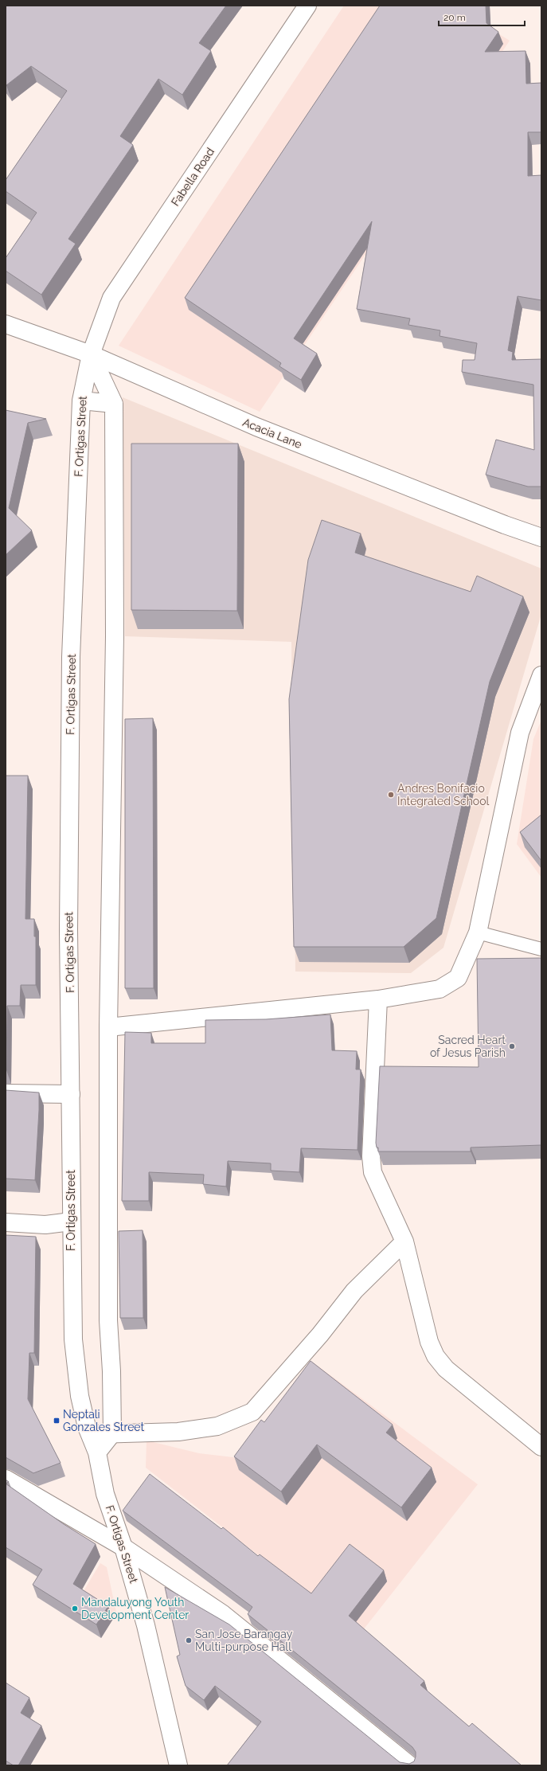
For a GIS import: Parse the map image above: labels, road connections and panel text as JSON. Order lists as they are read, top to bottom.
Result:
{
  "streets": {
    "street": ["Fabella Road", "Acacia Lane", "F. Ortigas Street"]
  },
  "crossings": [
    ["Fabella Road", "Acacia Lane"],
    ["Fabella Road", "F. Ortigas Street"],
    ["Acacia Lane", "F. Ortigas Street"]
  ],
  "places": {
    "other": [
      "Andres Bonifacio Integrated School",
      "Sacred Heart of Jesus Parish",
      "Mandaluyong Youth Development Center",
      "San Jose Barangay Multi-purpose Hall"
    ],
    "transit": ["Neptali Gonzales Street"]
  },
  "scale_bar": "20 m"
}
